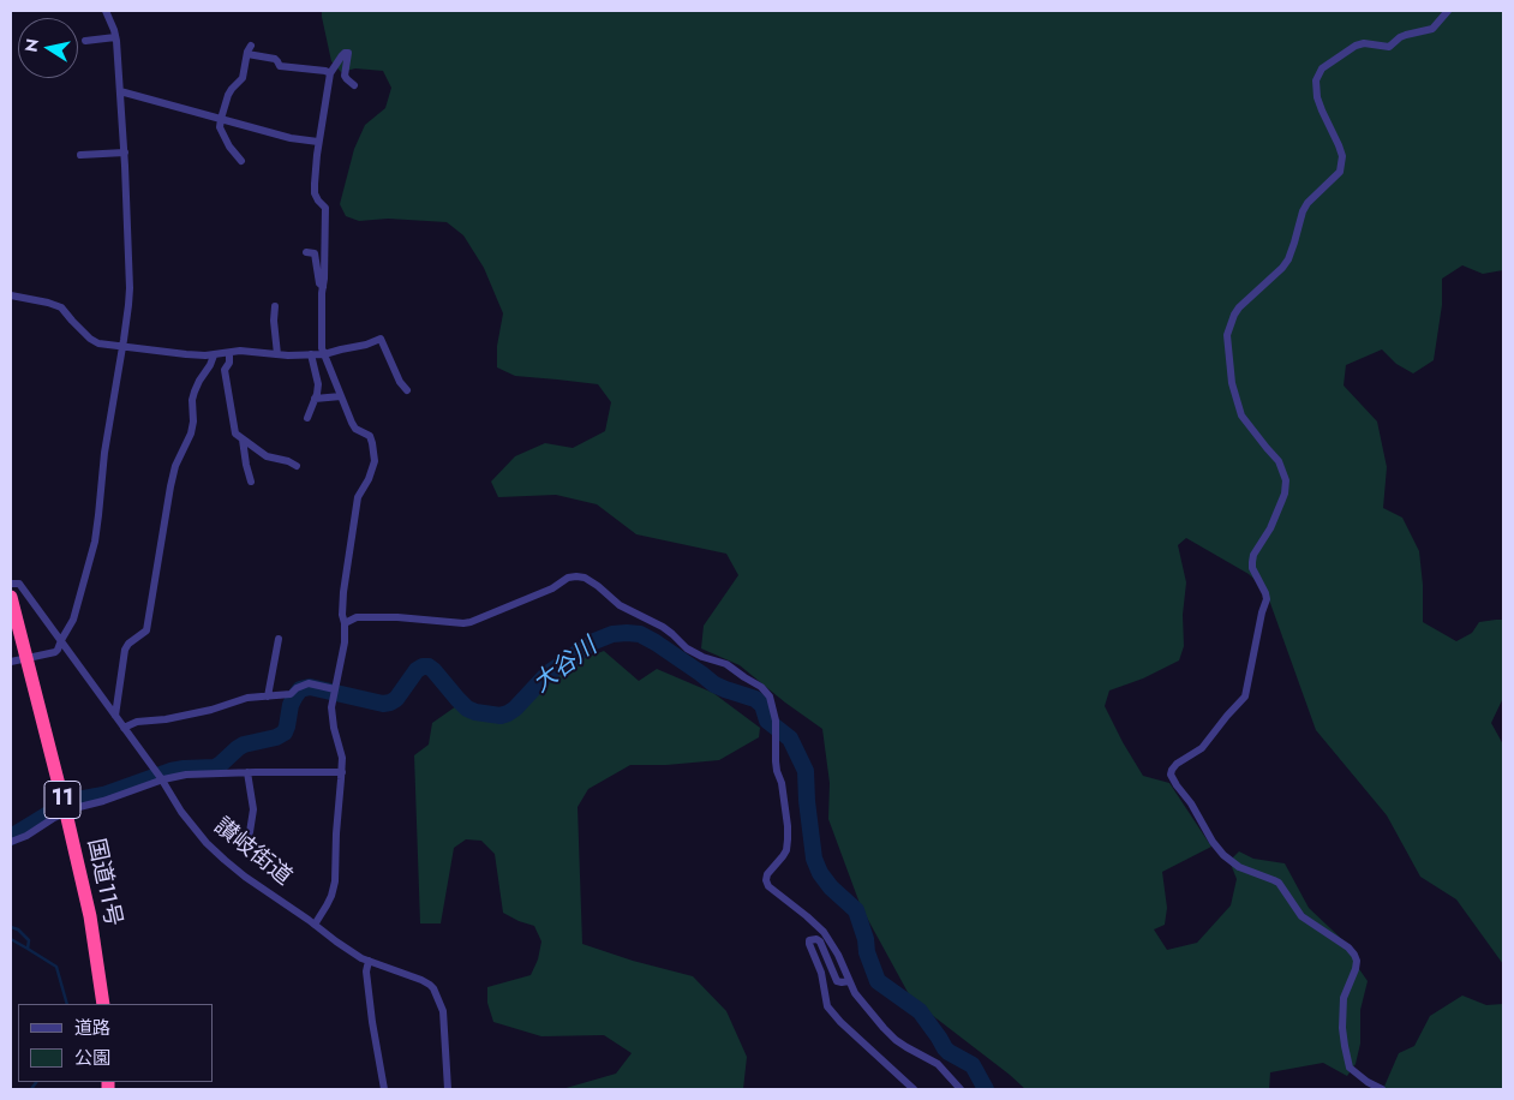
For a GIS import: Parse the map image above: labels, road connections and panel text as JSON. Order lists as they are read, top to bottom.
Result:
{
  "streets": {
    "highway": ["11", "国道11号"],
    "street": ["讃岐街道"]
  },
  "water": ["大谷川"],
  "legend": ["道路", "公園"],
  "north": "left"
}
